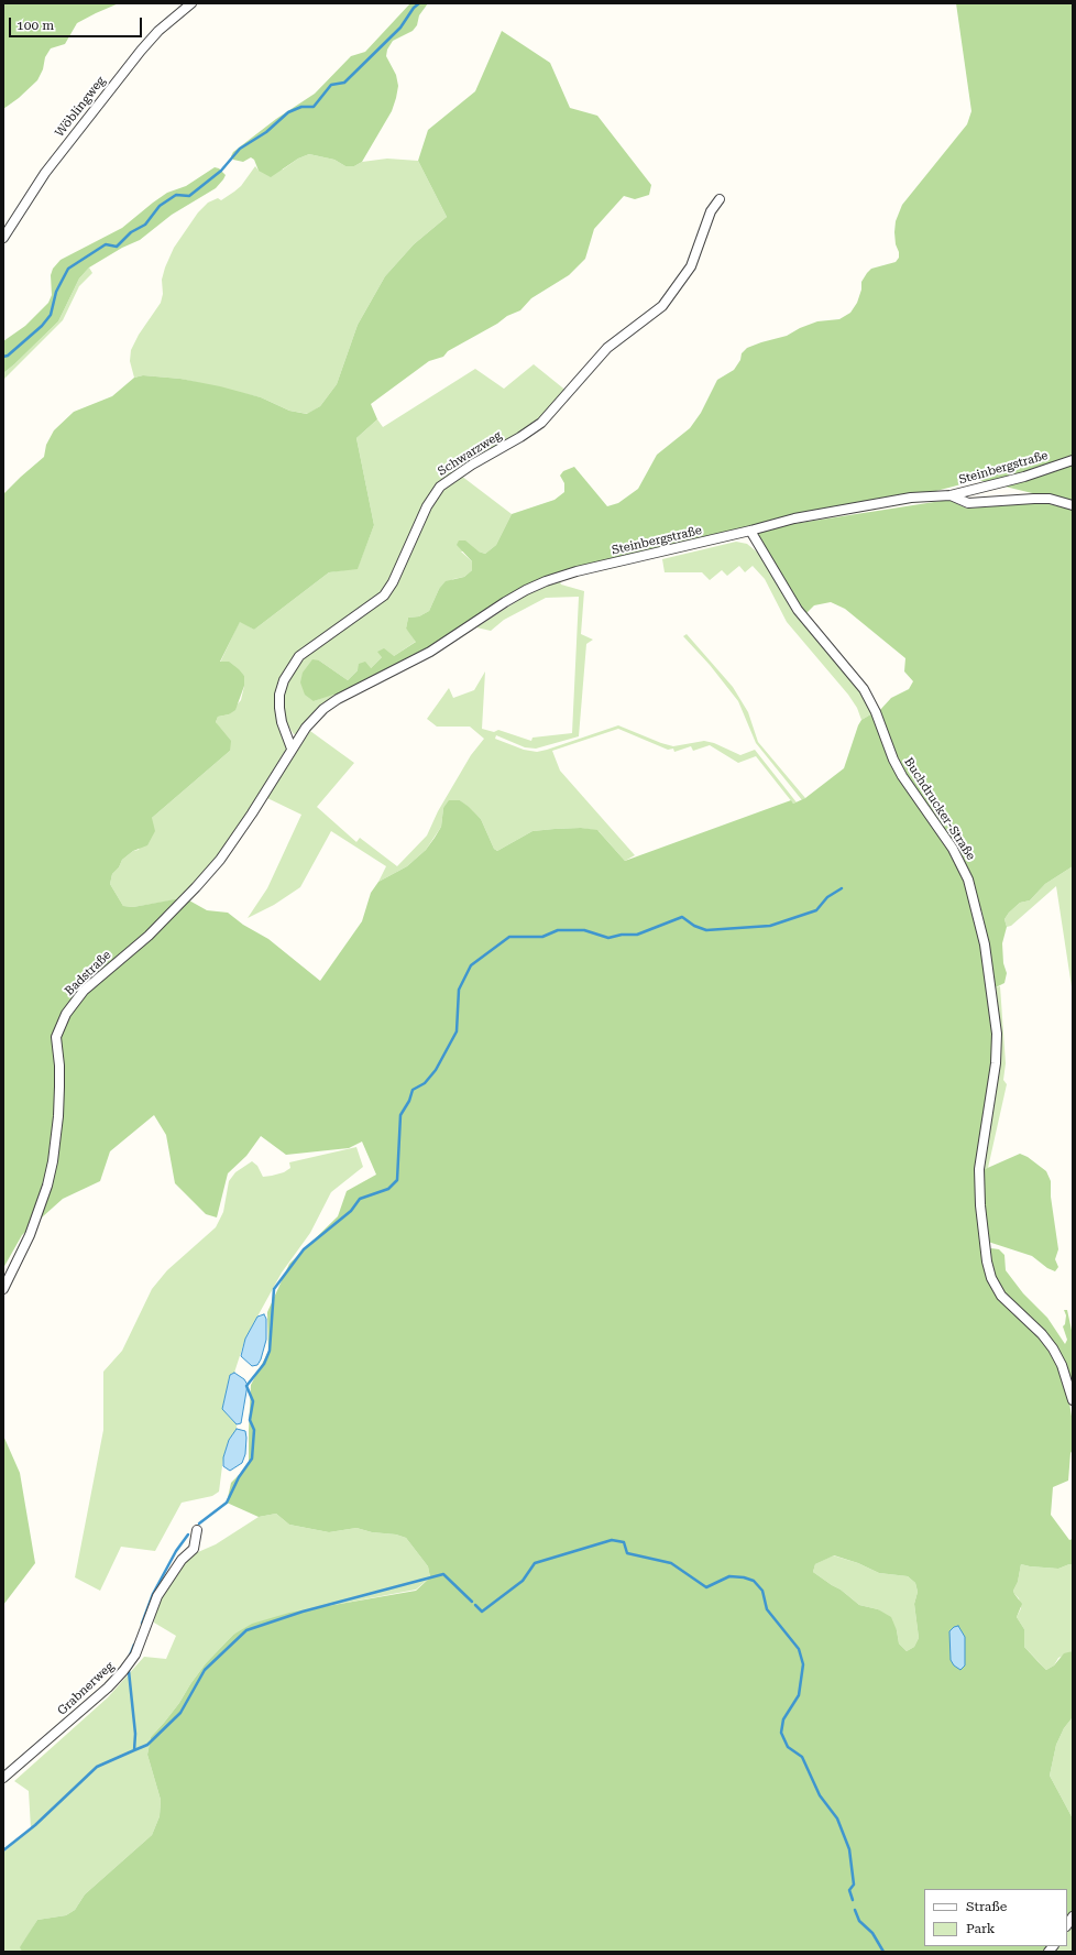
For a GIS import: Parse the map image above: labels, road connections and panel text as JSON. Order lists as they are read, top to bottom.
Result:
{
  "streets": {
    "street": [
      "Wöblingweg",
      "Schwarzweg",
      "Steinbergstraße",
      "Buchdrucker-Straße",
      "Badstraße",
      "Grabnerweg"
    ]
  },
  "crossings": [
    ["Schwarzweg", "Steinbergstraße"],
    ["Schwarzweg", "Badstraße"],
    ["Steinbergstraße", "Buchdrucker-Straße"],
    ["Steinbergstraße", "Badstraße"]
  ],
  "legend": ["Straße", "Park"],
  "scale_bar": "100 m"
}
